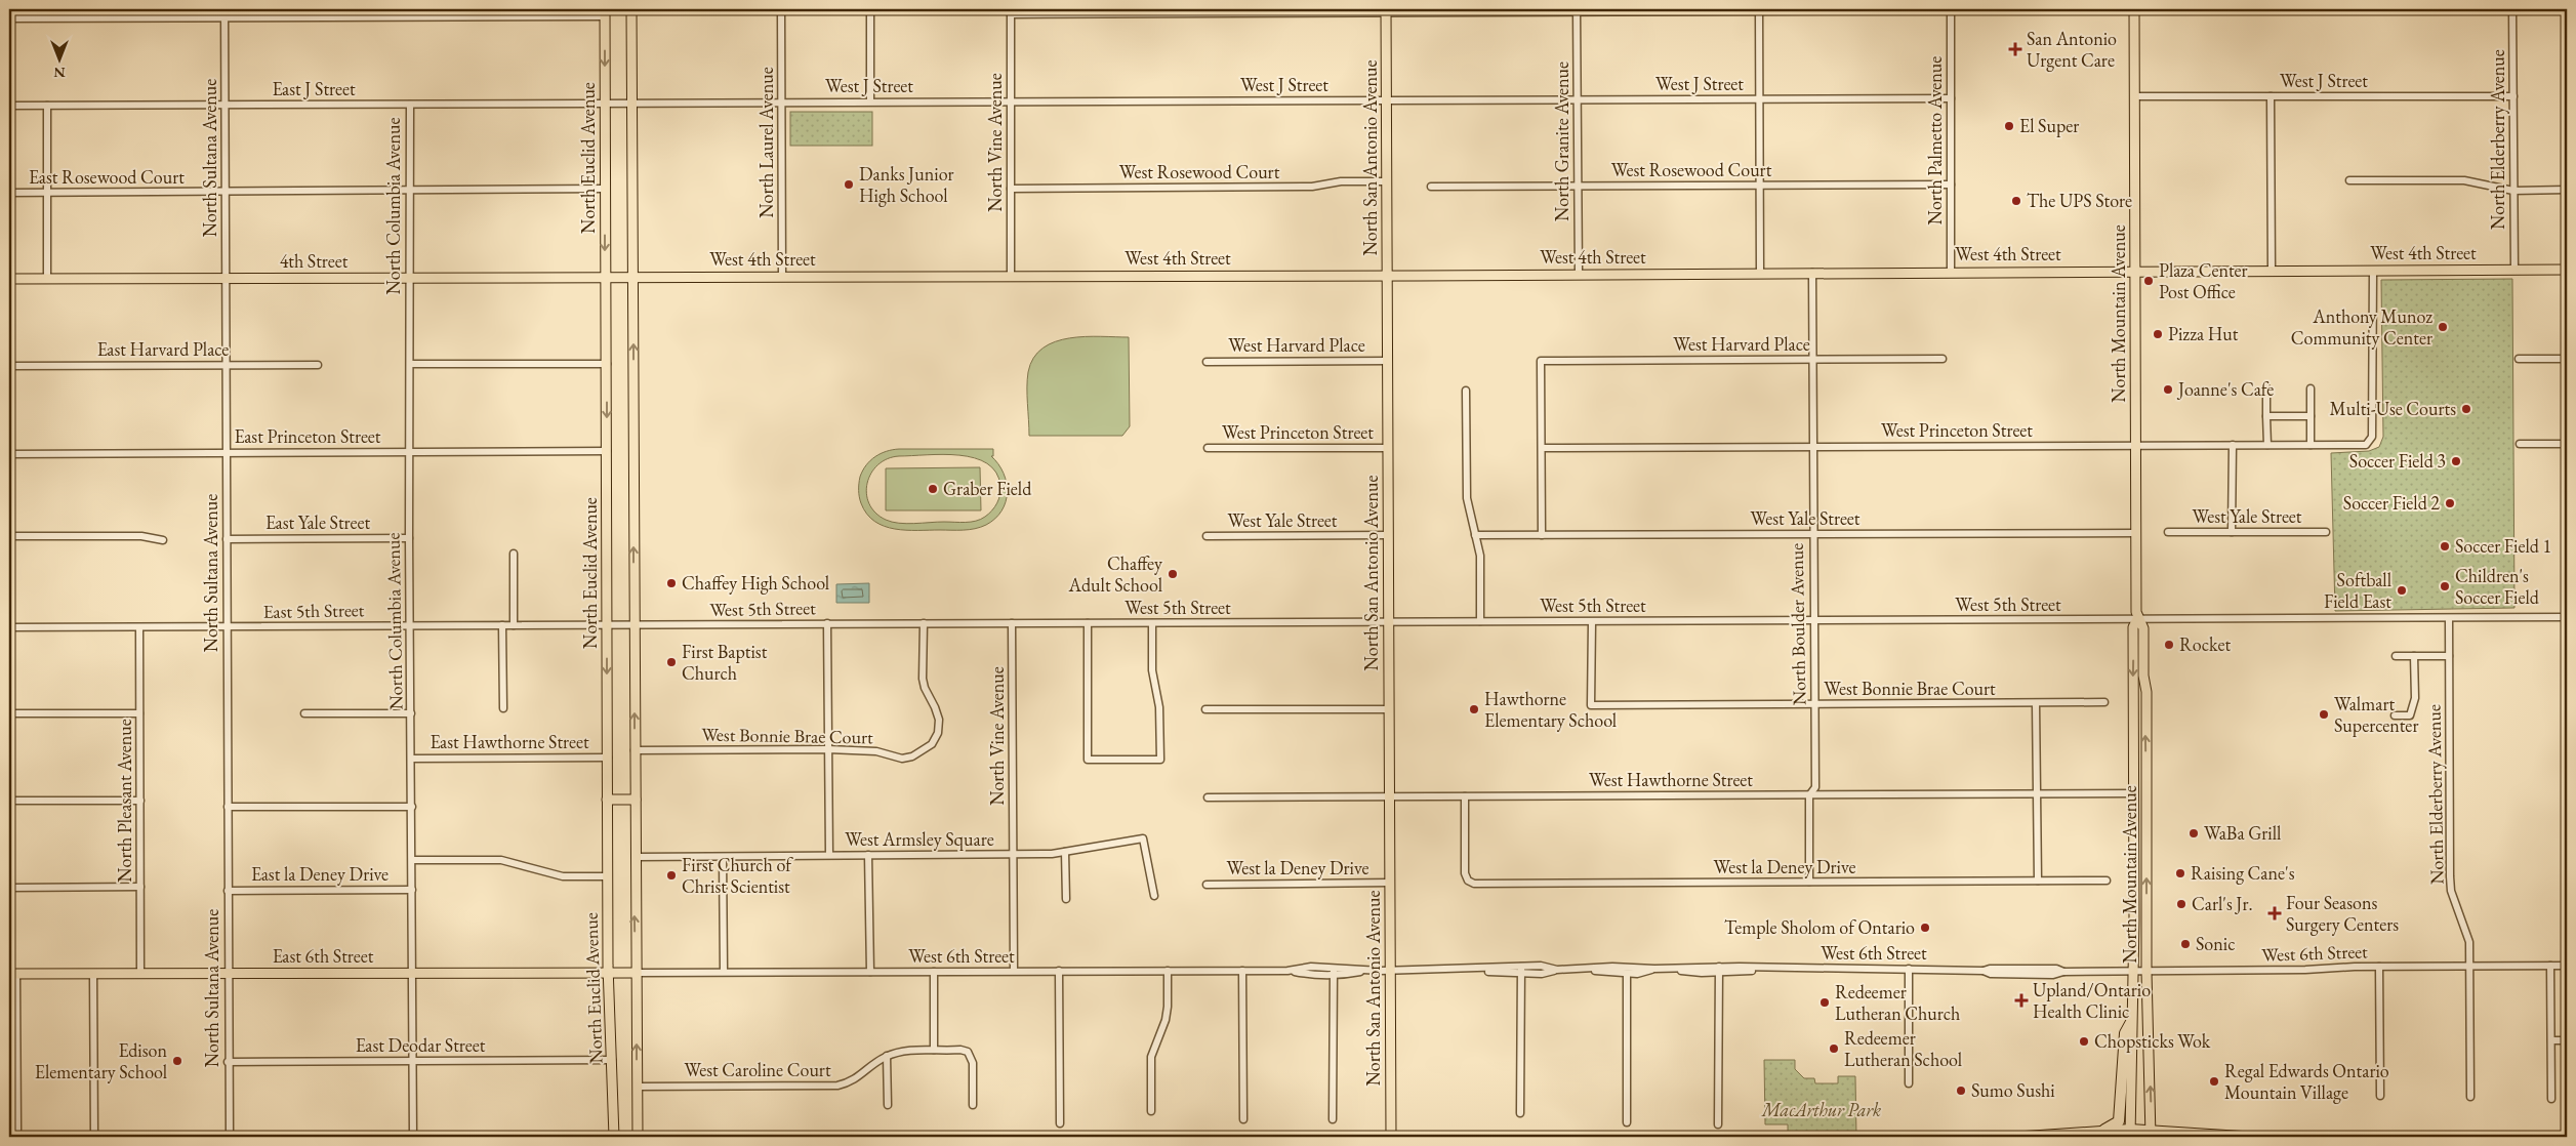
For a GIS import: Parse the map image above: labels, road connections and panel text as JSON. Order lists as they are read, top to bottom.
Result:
{
  "streets": {
    "main road": [
      "North Euclid Avenue",
      "North San Antonio Avenue",
      "West 4th Street",
      "4th Street",
      "North Mountain Avenue",
      "East 6th Street"
    ],
    "street": [
      "West J Street",
      "East J Street",
      "North Elderberry Avenue",
      "North Palmetto Avenue",
      "North Granite Avenue",
      "North Laurel Avenue",
      "North Vine Avenue",
      "North Sultana Avenue",
      "West Rosewood Court",
      "East Rosewood Court",
      "North Columbia Avenue",
      "West Harvard Place",
      "East Harvard Place",
      "West Princeton Street",
      "East Princeton Street",
      "West Yale Street",
      "East Yale Street",
      "West 5th Street",
      "East 5th Street",
      "North Boulder Avenue",
      "West Bonnie Brae Court",
      "East Hawthorne Street",
      "West Hawthorne Street",
      "North Pleasant Avenue",
      "West Armsley Square",
      "West la Deney Drive",
      "East la Deney Drive",
      "West 6th Street",
      "East Deodar Street",
      "West Caroline Court"
    ]
  },
  "crossings": [
    ["West J Street", "East J Street"],
    ["West J Street", "North Elderberry Avenue"],
    ["West J Street", "North Palmetto Avenue"],
    ["West J Street", "North Granite Avenue"],
    ["West J Street", "North Laurel Avenue"],
    ["West J Street", "North Vine Avenue"],
    ["West J Street", "North San Antonio Avenue"],
    ["West J Street", "North Mountain Avenue"],
    ["East J Street", "North Sultana Avenue"],
    ["East J Street", "North Euclid Avenue"],
    ["East J Street", "North Columbia Avenue"],
    ["North Elderberry Avenue", "West 4th Street"],
    ["North Elderberry Avenue", "West 5th Street"],
    ["North Elderberry Avenue", "West 6th Street"],
    ["North Palmetto Avenue", "West Rosewood Court"],
    ["North Palmetto Avenue", "West 4th Street"],
    ["North Granite Avenue", "West Rosewood Court"],
    ["North Granite Avenue", "West 4th Street"],
    ["North Laurel Avenue", "West 4th Street"],
    ["North Vine Avenue", "West Rosewood Court"],
    ["North Vine Avenue", "West 4th Street"],
    ["North Vine Avenue", "West 5th Street"],
    ["North Vine Avenue", "West Armsley Square"],
    ["North Vine Avenue", "West 6th Street"],
    ["North Sultana Avenue", "East Rosewood Court"],
    ["North Sultana Avenue", "4th Street"],
    ["North Sultana Avenue", "East Harvard Place"],
    ["North Sultana Avenue", "East Princeton Street"],
    ["North Sultana Avenue", "East Yale Street"],
    ["North Sultana Avenue", "East 5th Street"],
    ["North Sultana Avenue", "East la Deney Drive"],
    ["North Sultana Avenue", "East 6th Street"],
    ["North Sultana Avenue", "East Deodar Street"],
    ["North Euclid Avenue", "East Rosewood Court"],
    ["North Euclid Avenue", "4th Street"],
    ["North Euclid Avenue", "East Princeton Street"],
    ["North Euclid Avenue", "East 5th Street"],
    ["North Euclid Avenue", "East Hawthorne Street"],
    ["North Euclid Avenue", "East la Deney Drive"],
    ["North Euclid Avenue", "East 6th Street"],
    ["North Euclid Avenue", "East Deodar Street"],
    ["North San Antonio Avenue", "West Rosewood Court"],
    ["North San Antonio Avenue", "West 4th Street"],
    ["North San Antonio Avenue", "West Harvard Place"],
    ["North San Antonio Avenue", "West Princeton Street"],
    ["North San Antonio Avenue", "West Yale Street"],
    ["North San Antonio Avenue", "West 5th Street"],
    ["North San Antonio Avenue", "West Hawthorne Street"],
    ["North San Antonio Avenue", "West la Deney Drive"],
    ["North San Antonio Avenue", "West 6th Street"],
    ["East Rosewood Court", "North Columbia Avenue"],
    ["North Columbia Avenue", "4th Street"],
    ["North Columbia Avenue", "East Princeton Street"],
    ["North Columbia Avenue", "East Yale Street"],
    ["North Columbia Avenue", "East 5th Street"],
    ["North Columbia Avenue", "East Hawthorne Street"],
    ["North Columbia Avenue", "East la Deney Drive"],
    ["North Columbia Avenue", "East 6th Street"],
    ["North Columbia Avenue", "East Deodar Street"],
    ["West 4th Street", "4th Street"],
    ["West 4th Street", "North Mountain Avenue"],
    ["West 4th Street", "West Princeton Street"],
    ["West 4th Street", "North Boulder Avenue"],
    ["North Mountain Avenue", "West Princeton Street"],
    ["North Mountain Avenue", "West Yale Street"],
    ["North Mountain Avenue", "West 5th Street"],
    ["North Mountain Avenue", "West Hawthorne Street"],
    ["North Mountain Avenue", "West 6th Street"],
    ["West Harvard Place", "West Princeton Street"],
    ["West Harvard Place", "North Boulder Avenue"],
    ["West Princeton Street", "North Boulder Avenue"],
    ["West Yale Street", "North Boulder Avenue"],
    ["West 5th Street", "East 5th Street"],
    ["West 5th Street", "North Boulder Avenue"],
    ["West 5th Street", "West Bonnie Brae Court"],
    ["East 5th Street", "North Pleasant Avenue"],
    ["North Boulder Avenue", "West Bonnie Brae Court"],
    ["North Boulder Avenue", "West Hawthorne Street"],
    ["North Boulder Avenue", "West la Deney Drive"],
    ["West Hawthorne Street", "West la Deney Drive"],
    ["North Pleasant Avenue", "East 6th Street"],
    ["West 6th Street", "East 6th Street"]
  ],
  "parks": ["MacArthur Park"],
  "places": {
    "health": ["San Antonio Urgent Care", "Four Seasons Surgery Centers", "Upland/Ontario Health Clinic"],
    "other": [
      "El Super",
      "Danks Junior High School",
      "The UPS Store",
      "Plaza Center Post Office",
      "Anthony Munoz Community Center",
      "Pizza Hut",
      "Joanne's Cafe",
      "Multi-Use Courts",
      "Soccer Field 3",
      "Graber Field",
      "Soccer Field 2",
      "Soccer Field 1",
      "Chaffey Adult School",
      "Chaffey High School",
      "Children's Soccer Field",
      "Softball Field East",
      "Rocket",
      "First Baptist Church",
      "Hawthorne Elementary School",
      "Walmart Supercenter",
      "WaBa Grill",
      "Raising Cane's",
      "First Church of Christ Scientist",
      "Carl's Jr.",
      "Temple Sholom of Ontario",
      "Sonic",
      "Redeemer Lutheran Church",
      "Chopsticks Wok",
      "Redeemer Lutheran School",
      "Edison Elementary School",
      "Regal Edwards Ontario Mountain Village",
      "Sumo Sushi"
    ]
  },
  "north": "bottom"
}
